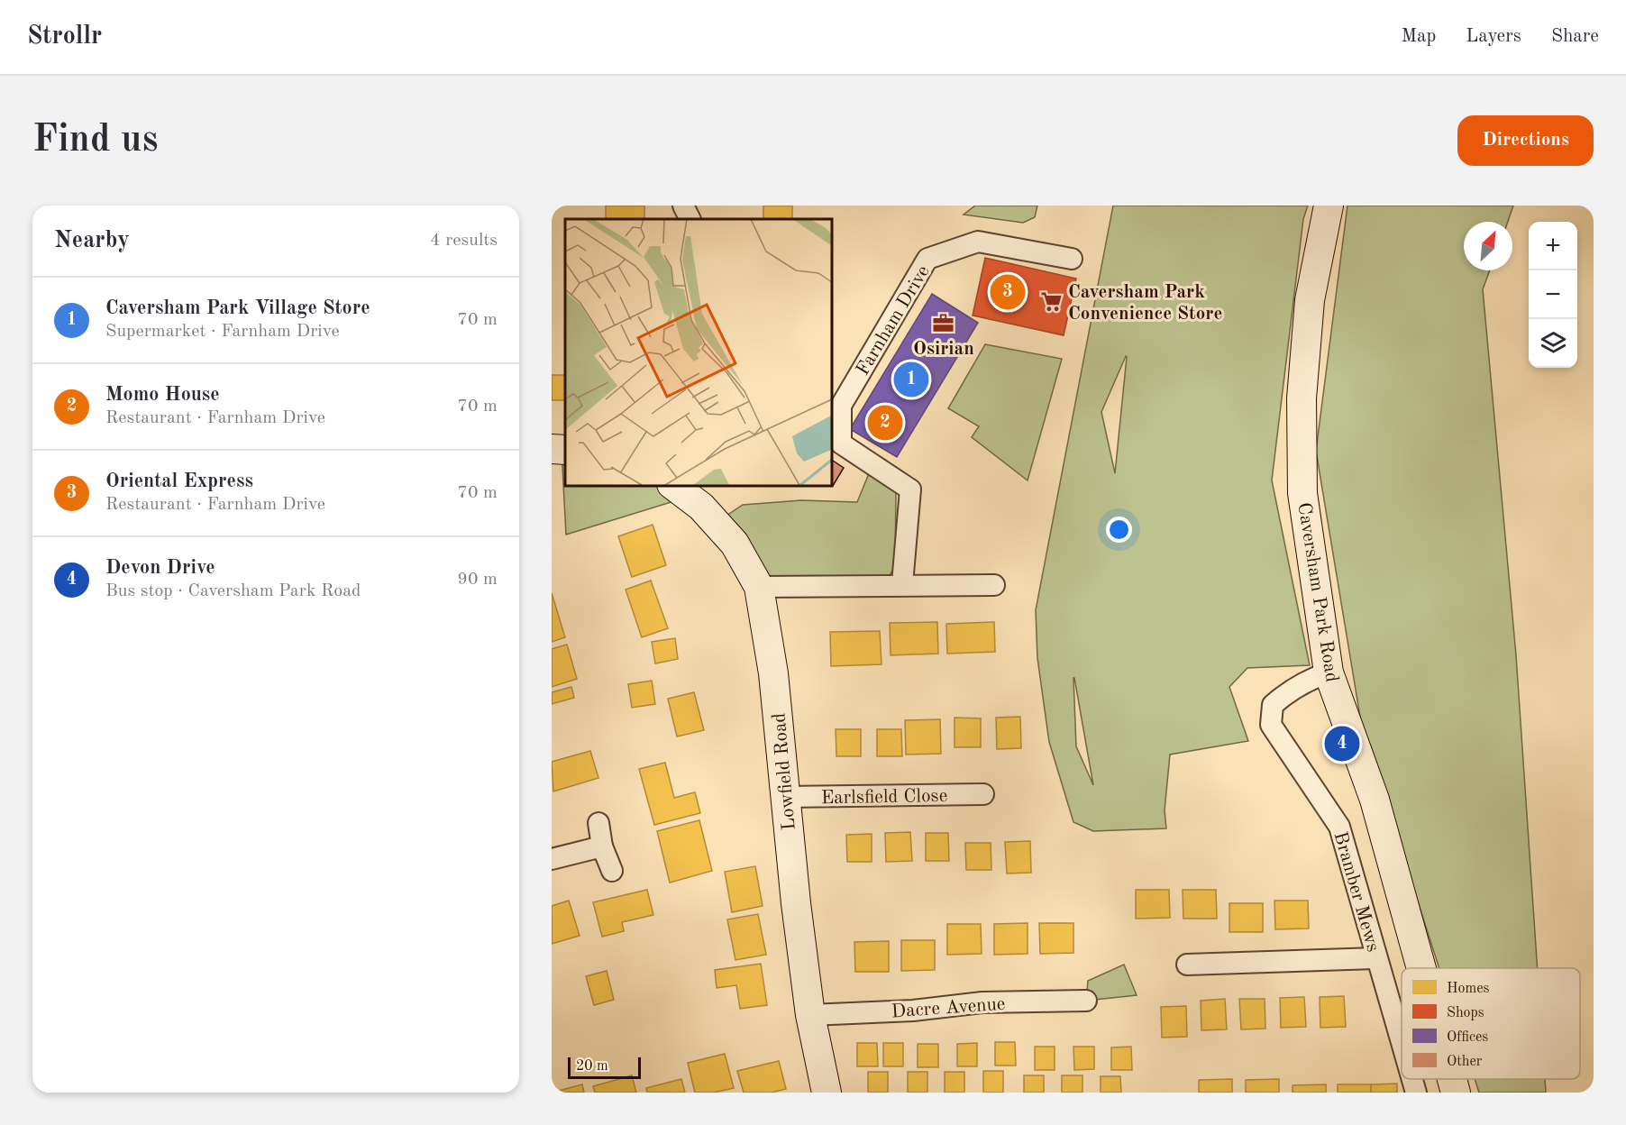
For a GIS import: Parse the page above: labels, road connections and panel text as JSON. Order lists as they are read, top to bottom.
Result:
{
  "streets": {
    "street": [
      "Farnham Drive",
      "Caversham Park Road",
      "Lowfield Road",
      "Earlsfield Close",
      "Bramber Mews",
      "Dacre Avenue"
    ]
  },
  "crossings": [
    ["Caversham Park Road", "Bramber Mews"],
    ["Lowfield Road", "Earlsfield Close"],
    ["Lowfield Road", "Dacre Avenue"]
  ],
  "places": {
    "supermarket": ["Caversham Park Convenience Store"],
    "office": ["Osirian"]
  },
  "legend": [
    "Homes",
    "Shops",
    "Offices",
    "Other"
  ],
  "scale_bar": "20 m",
  "north": "top right",
  "page": {
    "header": "Strollr",
    "nav": ["Map", "Layers", "Share"],
    "buttons": "Directions",
    "title": "Find us",
    "heading": ["Nearby", "4 results"],
    "map_buttons": ["+", "−"],
    "pins": [
      "3",
      "1",
      "2",
      "4"
    ],
    "list": [
      {
        "mark": "1",
        "name": "Caversham Park Village Store",
        "note": "Supermarket · Farnham Drive",
        "value": "70 m"
      },
      {
        "mark": "2",
        "name": "Momo House",
        "note": "Restaurant · Farnham Drive",
        "value": "70 m"
      },
      {
        "mark": "3",
        "name": "Oriental Express",
        "note": "Restaurant · Farnham Drive",
        "value": "70 m"
      },
      {
        "mark": "4",
        "name": "Devon Drive",
        "note": "Bus stop · Caversham Park Road",
        "value": "90 m"
      }
    ],
    "scale": "20 m"
  }
}
